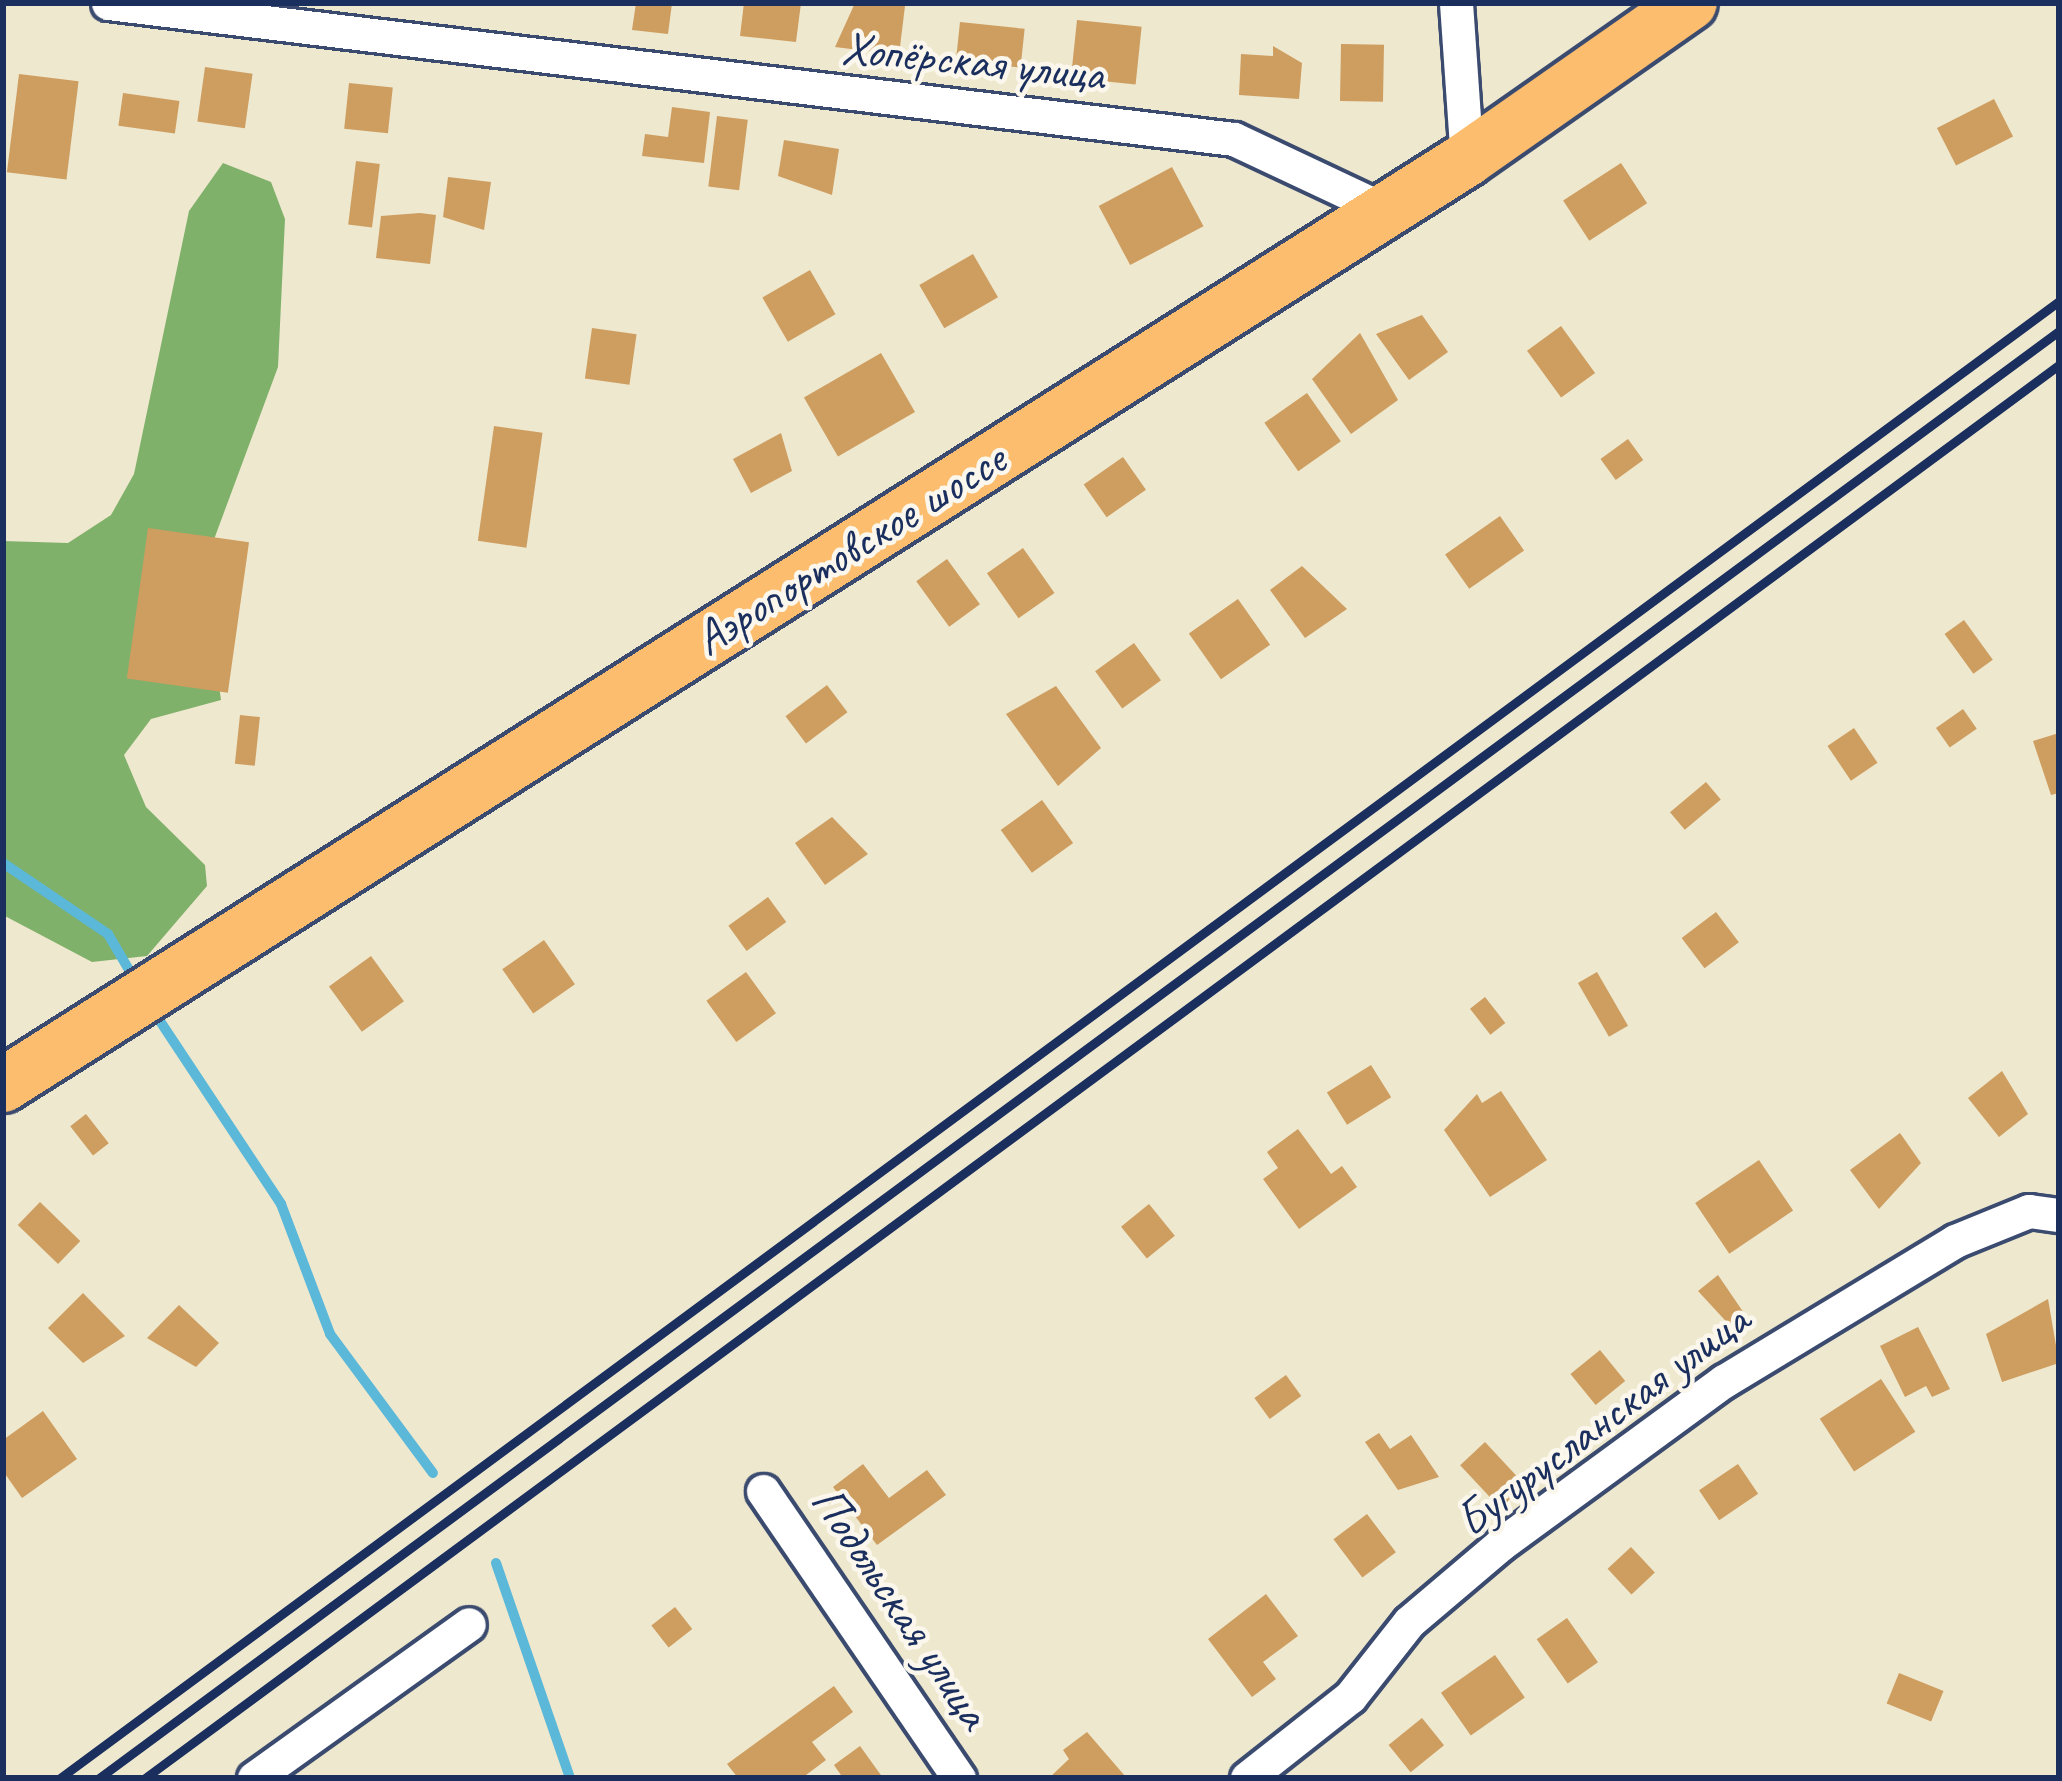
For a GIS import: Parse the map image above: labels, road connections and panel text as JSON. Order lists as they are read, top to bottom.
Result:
{
  "streets": {
    "main road": ["Аэропортовское шоссе"],
    "street": ["Хопёрская улица", "Бугурусланская улица", "Подольская улица"]
  },
  "crossings": [
    ["Хопёрская улица", "Аэропортовское шоссе"]
  ]
}
